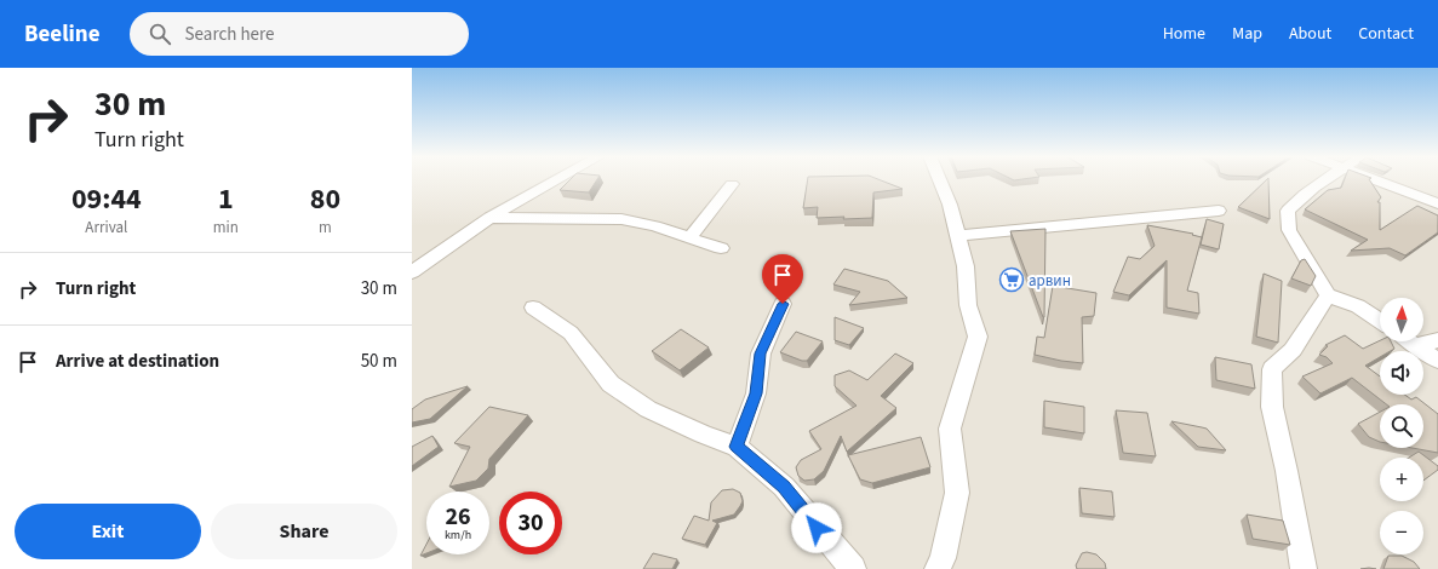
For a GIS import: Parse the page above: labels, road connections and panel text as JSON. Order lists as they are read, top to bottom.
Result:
{
  "places": {
    "supermarket": ["арвин"]
  },
  "north": "top",
  "page": {
    "header": "Beeline",
    "search": "Search here",
    "nav": [
      "Home",
      "Map",
      "About",
      "Contact"
    ],
    "turn": ["30 m", "Turn right"],
    "eta": [
      "09:44",
      "Arrival",
      "1",
      "min",
      "80",
      "m"
    ],
    "list": [
      {
        "name": "Turn right",
        "value": "30 m"
      },
      {
        "name": "Arrive at destination",
        "value": "50 m"
      }
    ],
    "map_buttons": ["+", "−"],
    "speed": "26 km/h",
    "limit": "30",
    "buttons": ["Exit", "Share"]
  }
}
